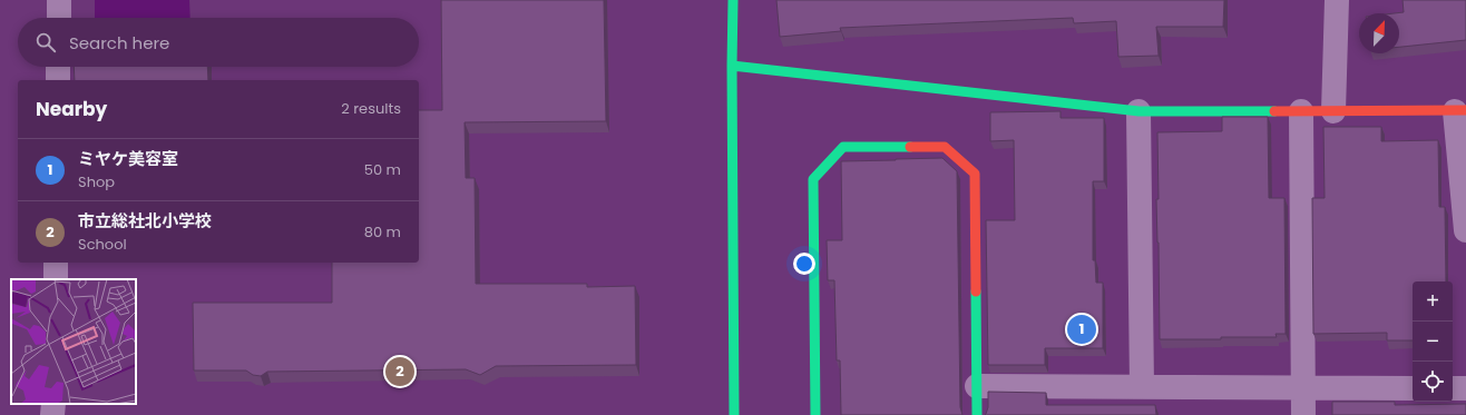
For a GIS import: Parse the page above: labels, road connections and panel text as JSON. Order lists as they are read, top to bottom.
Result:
{
  "north": "top right",
  "page": {
    "search": "Search here",
    "heading": ["Nearby", "2 results"],
    "list": [
      {
        "mark": "1",
        "name": "ミヤケ美容室",
        "note": "Shop",
        "value": "50 m"
      },
      {
        "mark": "2",
        "name": "市立総社北小学校",
        "note": "School",
        "value": "80 m"
      }
    ],
    "map_buttons": ["+", "−"],
    "pins": ["1", "2"]
  }
}
